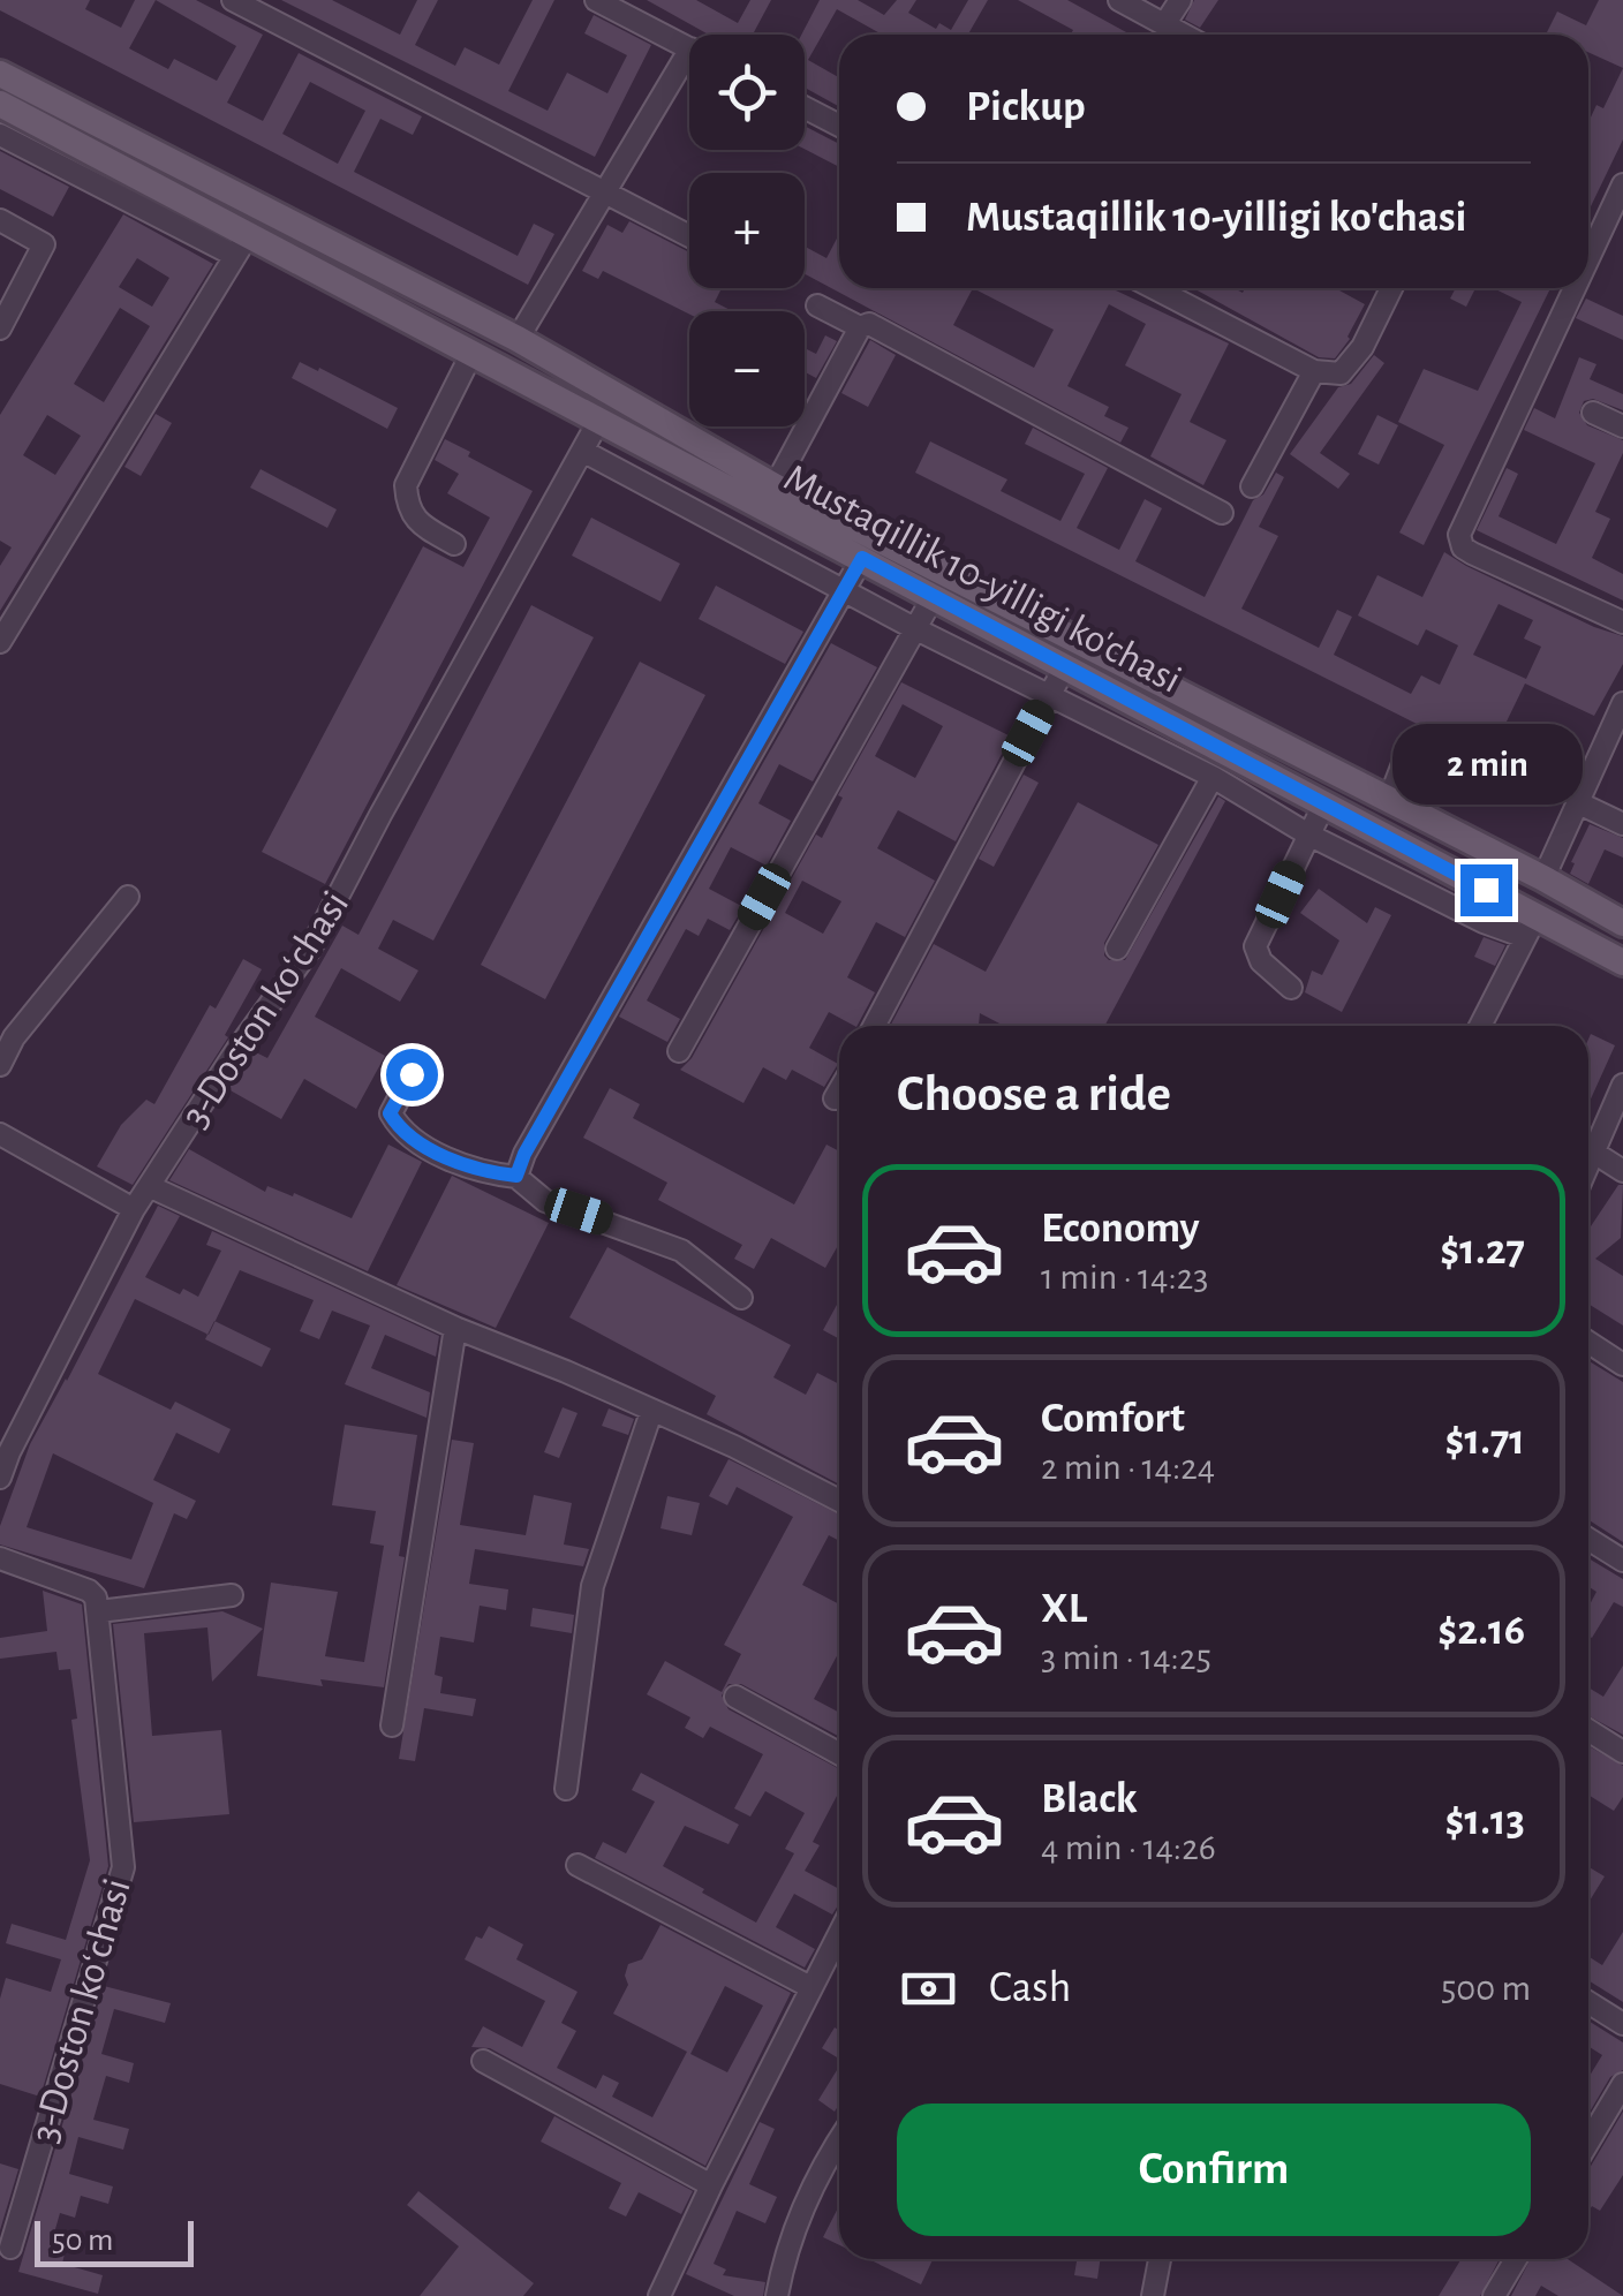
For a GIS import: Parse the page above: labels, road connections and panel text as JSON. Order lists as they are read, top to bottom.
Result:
{
  "streets": {
    "main road": ["Mustaqillik 10-yilligi ko'chasi"],
    "street": ["3-Doston koʻchasi"]
  },
  "crossings": [
    ["Mustaqillik 10-yilligi ko'chasi", "3-Doston koʻchasi"]
  ],
  "scale_bar": "50 m",
  "page": {
    "map_buttons": ["+", "−"],
    "banner": ["Pickup", "Mustaqillik 10-yilligi ko'chasi"],
    "bubble": "2 min",
    "heading": "Choose a ride",
    "list": [
      {
        "name": "Economy",
        "note": "1 min · 14:23",
        "value": "$1.27"
      },
      {
        "name": "Comfort",
        "note": "2 min · 14:24",
        "value": "$1.71"
      },
      {
        "name": "XL",
        "note": "3 min · 14:25",
        "value": "$2.16"
      },
      {
        "name": "Black",
        "note": "4 min · 14:26",
        "value": "$1.13"
      }
    ],
    "pay": ["Cash", "500 m"],
    "buttons": "Confirm",
    "scale": "50 m"
  }
}
